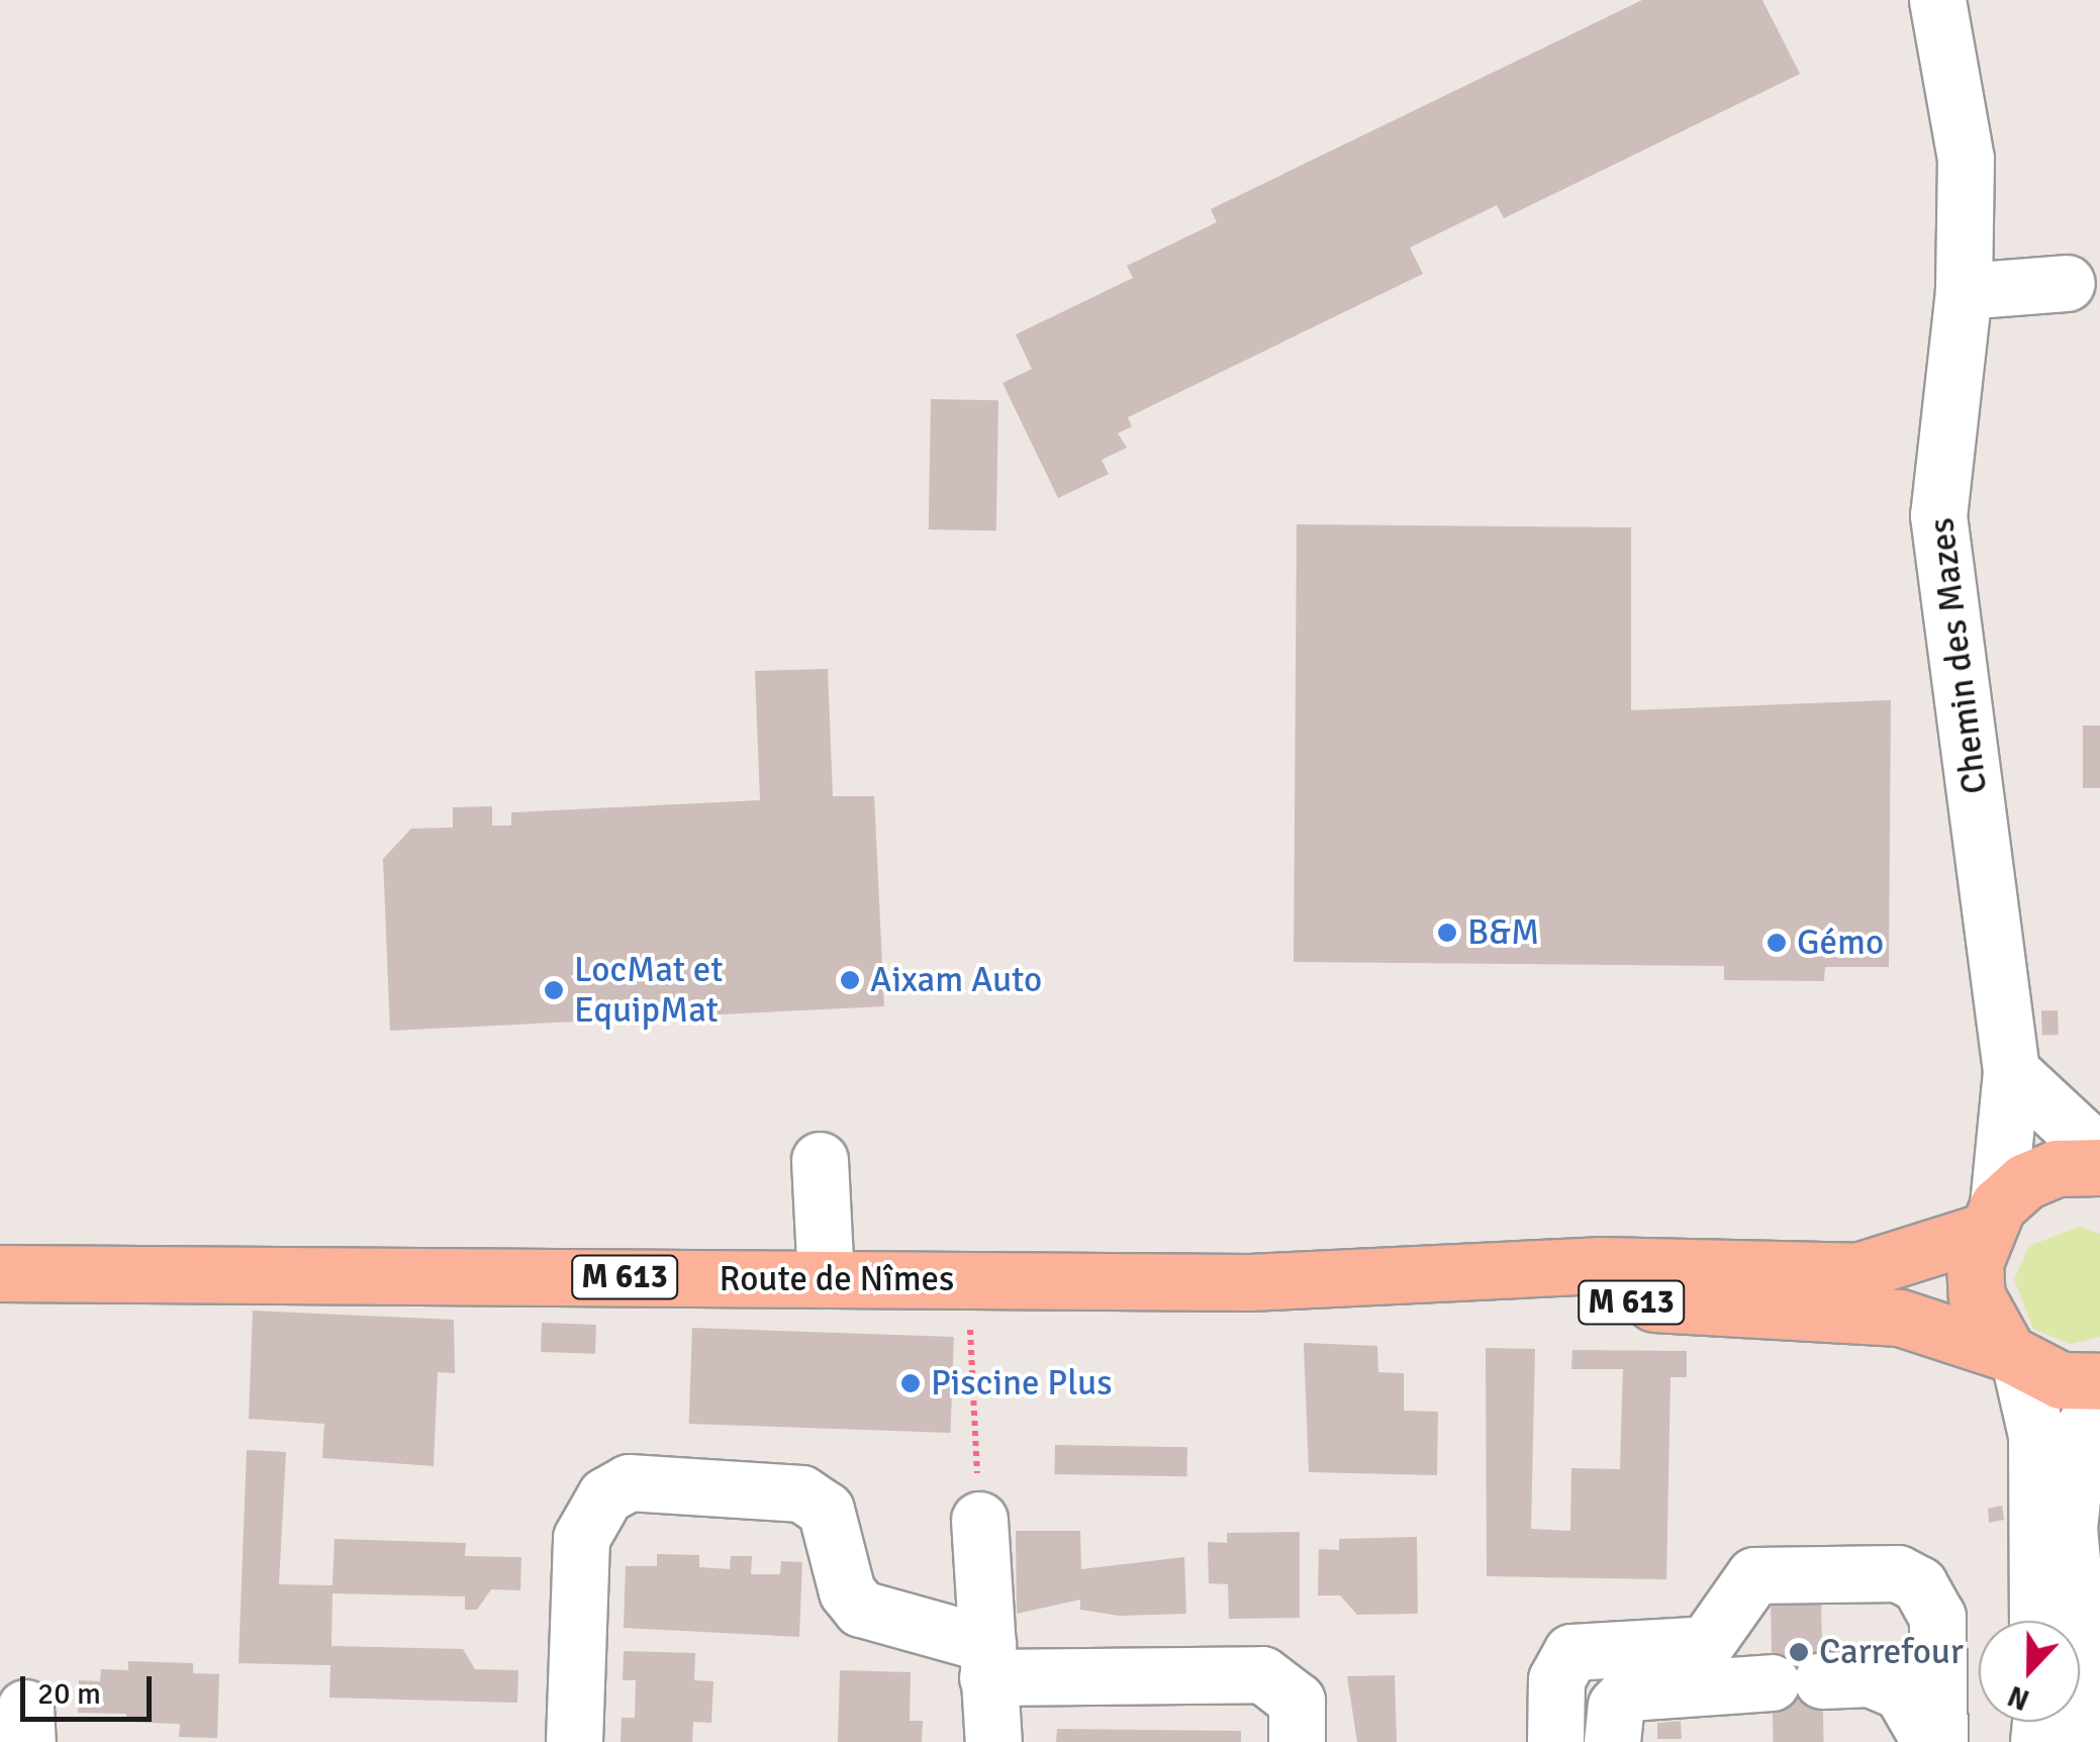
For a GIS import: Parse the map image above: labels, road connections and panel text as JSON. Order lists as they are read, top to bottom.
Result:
{
  "streets": {
    "main road": ["M 613", "Route de Nîmes"],
    "street": ["Chemin des Mazes"]
  },
  "crossings": [
    ["Chemin des Mazes", "Route de Nîmes"]
  ],
  "places": [
    "B&M",
    "Gémo",
    "Aixam Auto",
    "LocMat et EquipMat",
    "Piscine Plus",
    "Carrefour"
  ],
  "scale_bar": "20 m",
  "north": "bottom"
}
